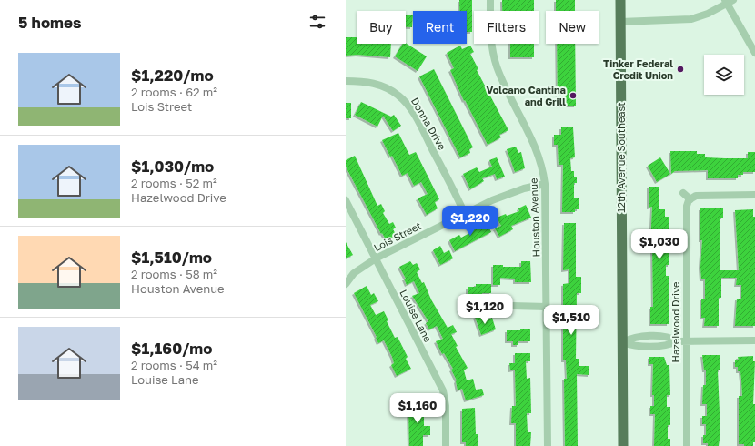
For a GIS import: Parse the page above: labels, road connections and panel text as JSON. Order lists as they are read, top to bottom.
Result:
{
  "streets": {
    "main road": ["12th Avenue Southeast"],
    "street": [
      "Donna Drive",
      "Houston Avenue",
      "Lois Street",
      "Louise Lane",
      "Hazelwood Drive"
    ]
  },
  "crossings": [
    ["Donna Drive", "Lois Street"],
    ["Houston Avenue", "Lois Street"],
    ["Lois Street", "Louise Lane"]
  ],
  "places": ["Tinker Federal Credit Union", "Volcano Cantina and Grill"],
  "page": {
    "heading": "5 homes",
    "chip": [
      "Buy",
      "Rent",
      "Filters",
      "New"
    ],
    "list": [
      {
        "name": "$1,220/mo",
        "note": "2 rooms · 62 m² · Lois Street"
      },
      {
        "name": "$1,030/mo",
        "note": "2 rooms · 52 m² · Hazelwood Drive"
      },
      {
        "name": "$1,510/mo",
        "note": "2 rooms · 58 m² · Houston Avenue"
      },
      {
        "name": "$1,160/mo",
        "note": "2 rooms · 54 m² · Louise Lane"
      }
    ],
    "price": [
      "$1,220",
      "$1,030",
      "$1,120",
      "$1,510",
      "$1,160"
    ]
  }
}
